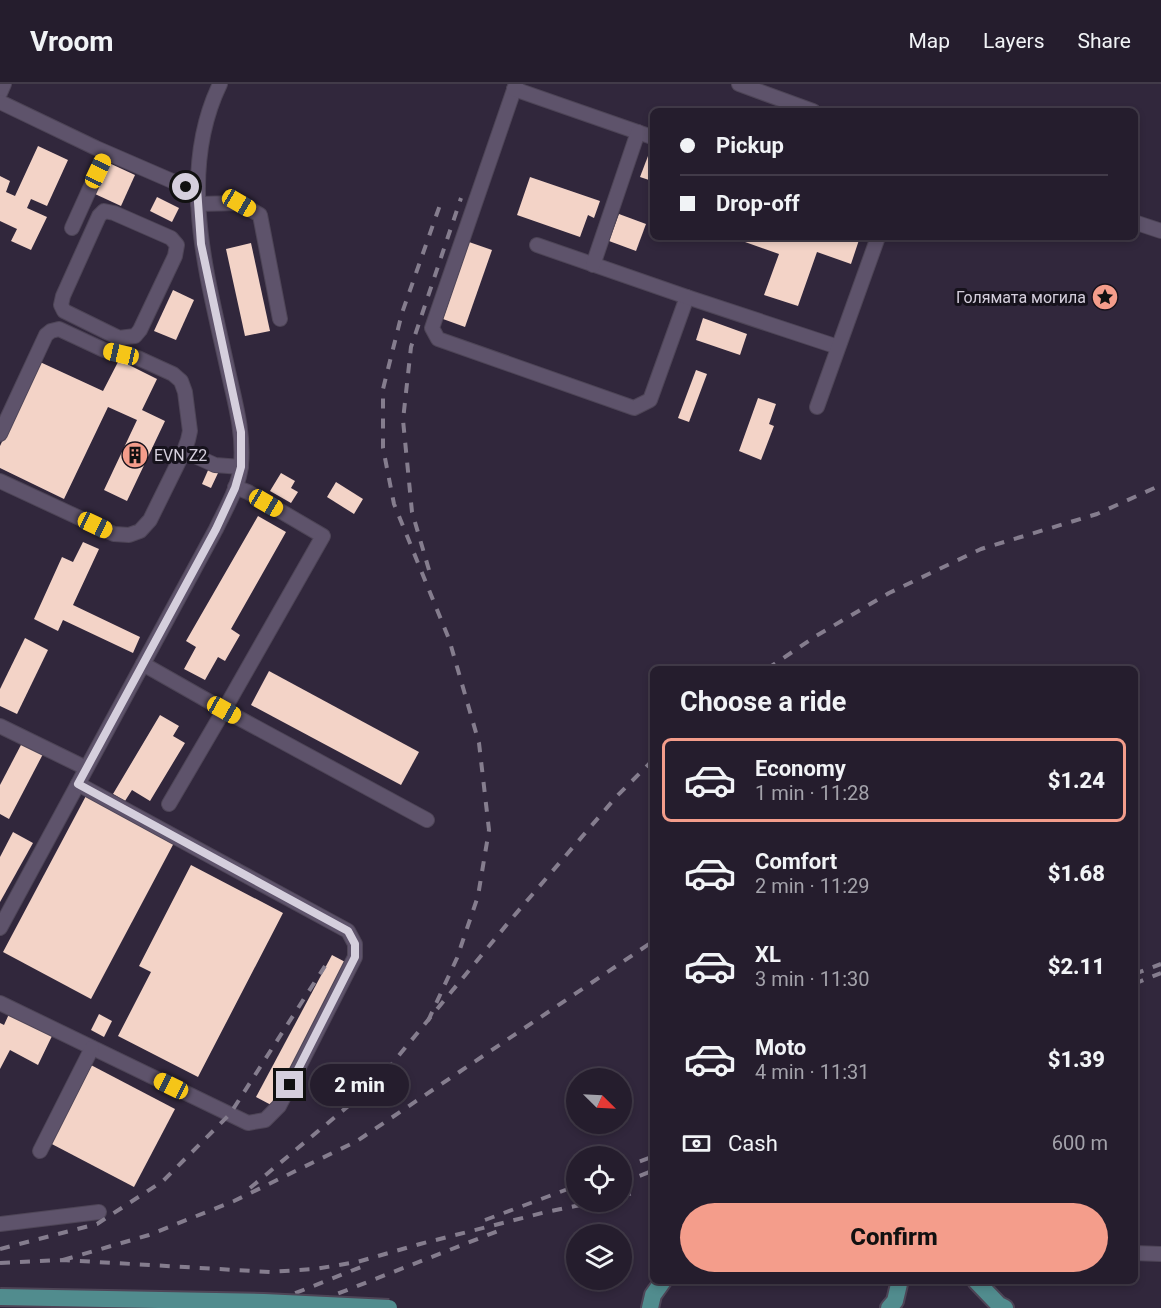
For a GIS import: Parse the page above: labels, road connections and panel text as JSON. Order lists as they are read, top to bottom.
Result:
{
  "places": {
    "place": ["Голямата могила"],
    "building": ["EVN Z2"]
  },
  "north": "bottom right",
  "page": {
    "header": "Vroom",
    "nav": ["Map", "Layers", "Share"],
    "banner": ["Pickup", "Drop-off"],
    "heading": "Choose a ride",
    "list": [
      {
        "name": "Economy",
        "note": "1 min · 11:28",
        "value": "$1.24"
      },
      {
        "name": "Comfort",
        "note": "2 min · 11:29",
        "value": "$1.68"
      },
      {
        "name": "XL",
        "note": "3 min · 11:30",
        "value": "$2.11"
      },
      {
        "name": "Moto",
        "note": "4 min · 11:31",
        "value": "$1.39"
      }
    ],
    "bubble": "2 min",
    "pay": ["Cash", "600 m"],
    "buttons": "Confirm"
  }
}
